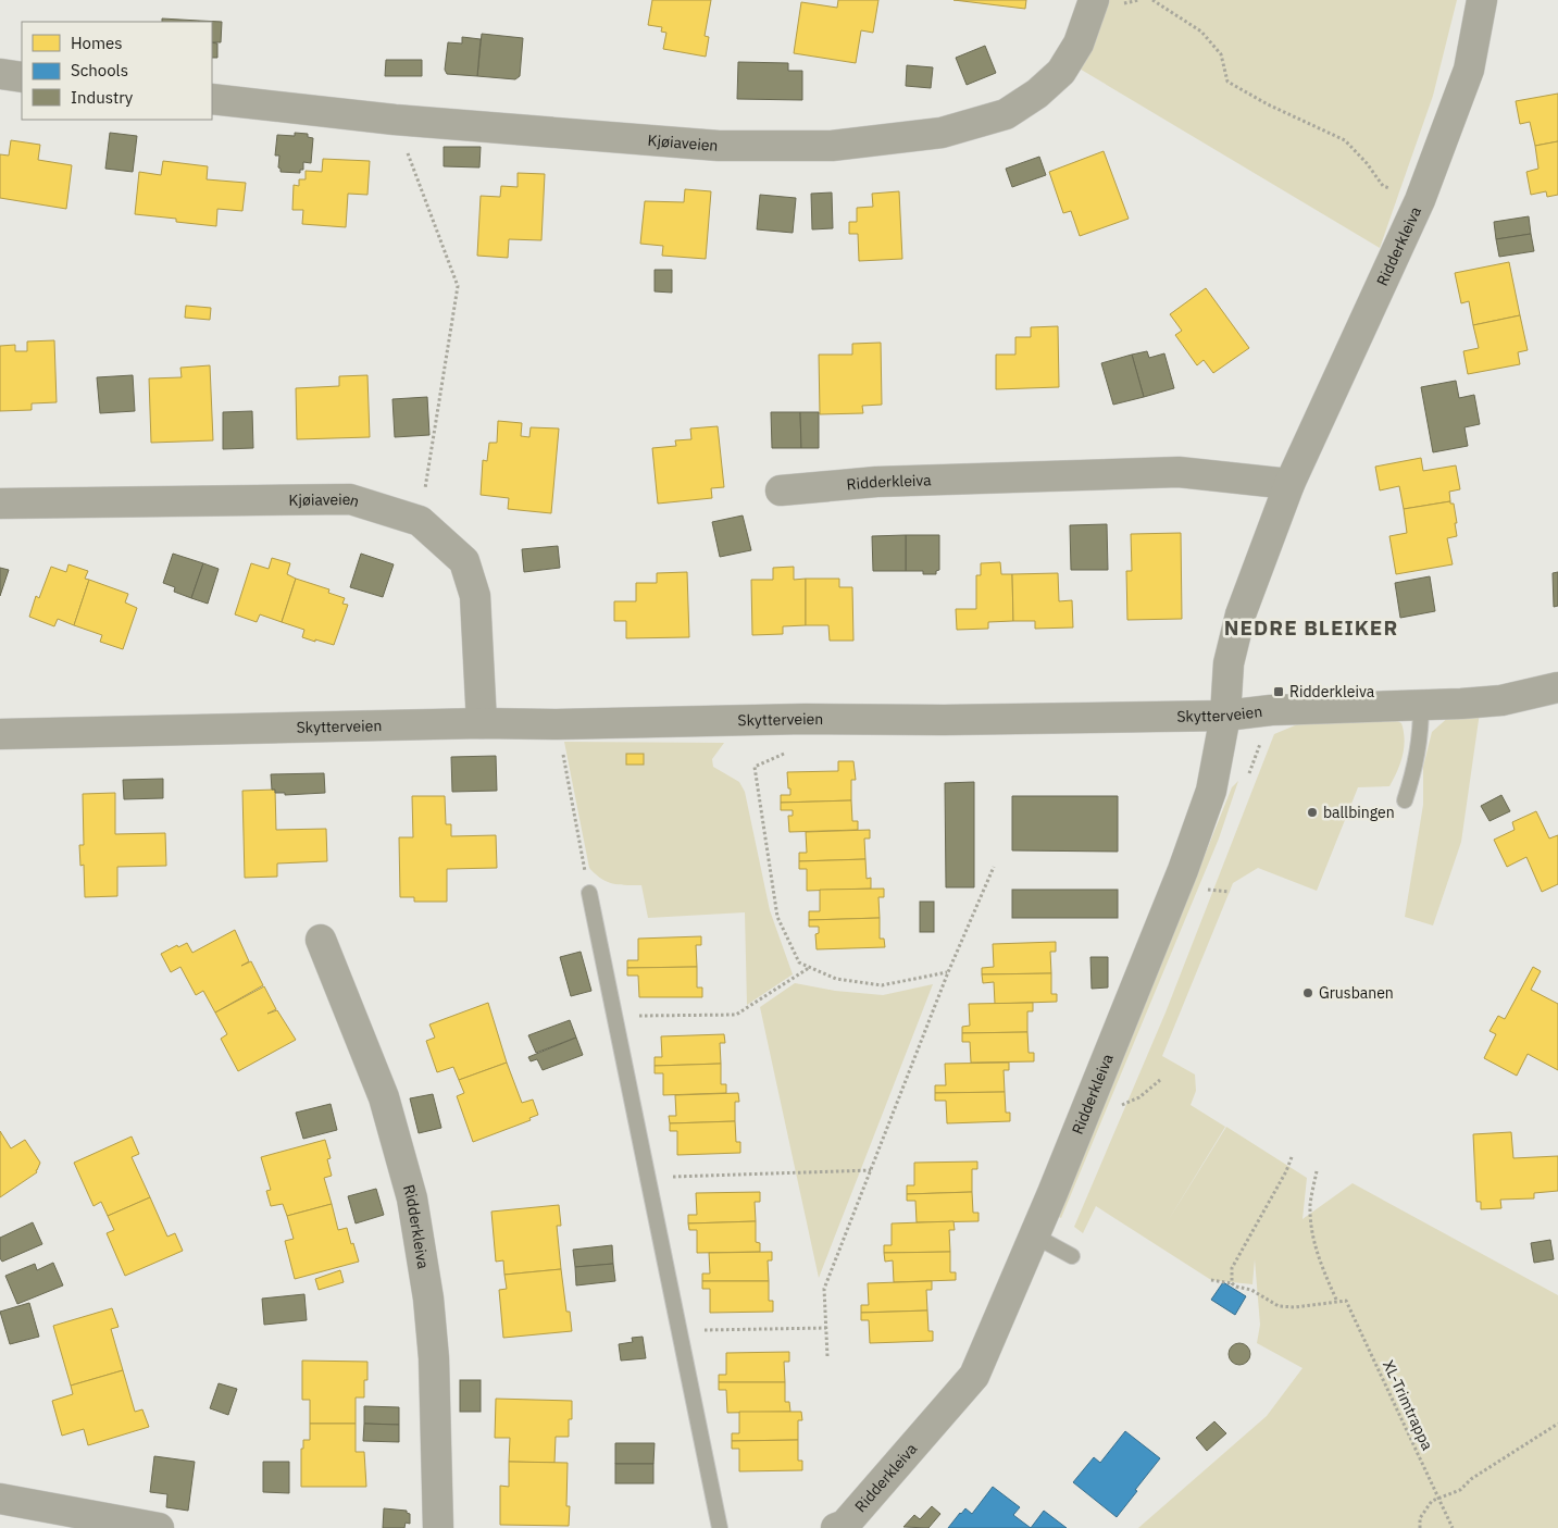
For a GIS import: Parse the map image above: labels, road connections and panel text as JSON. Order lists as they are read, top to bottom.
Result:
{
  "streets": {
    "street": ["Kjøiaveien", "Ridderkleiva", "Skytterveien"],
    "path": ["XL-Trimtrappa"]
  },
  "crossings": [
    ["Kjøiaveien", "Skytterveien"],
    ["Ridderkleiva", "Skytterveien"]
  ],
  "districts": ["NEDRE BLEIKER"],
  "places": {
    "transit": ["Ridderkleiva"],
    "other": ["ballbingen", "Grusbanen"]
  },
  "legend": ["Homes", "Schools", "Industry"]
}
